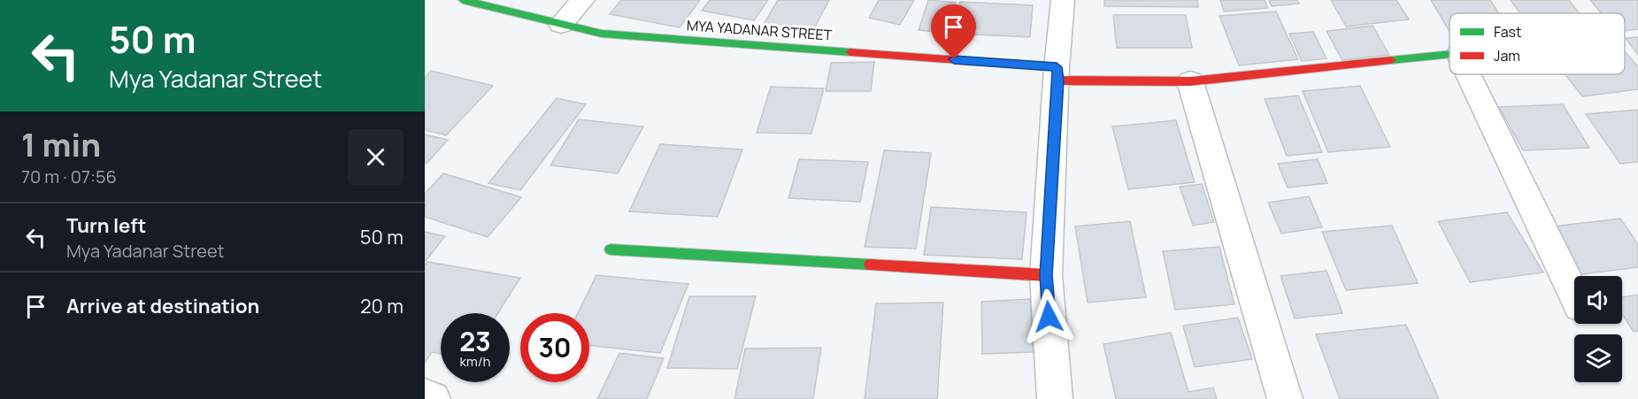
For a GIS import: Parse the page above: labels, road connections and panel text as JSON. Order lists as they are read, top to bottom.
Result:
{
  "streets": {
    "street": ["MYA YADANAR STREET"]
  },
  "legend": ["Fast", "Jam"],
  "page": {
    "turn": ["50 m", "Mya Yadanar Street"],
    "heading": ["1 min", "70 m · 07:56"],
    "list": [
      {
        "name": "Turn left",
        "note": "Mya Yadanar Street",
        "value": "50 m"
      },
      {
        "name": "Arrive at destination",
        "value": "20 m"
      }
    ],
    "speed": "23 km/h",
    "limit": "30"
  }
}
